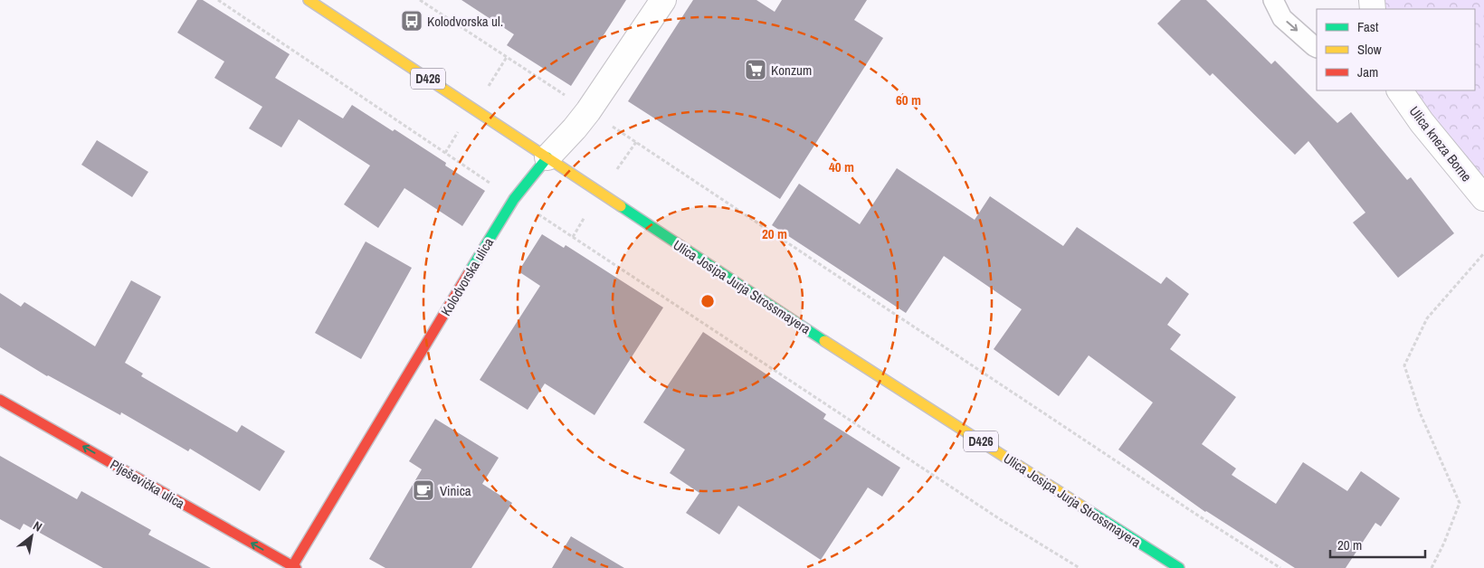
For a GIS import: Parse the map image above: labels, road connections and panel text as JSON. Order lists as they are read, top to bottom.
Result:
{
  "streets": {
    "main road": [
      "D426",
      "Kolodvorska ulica",
      "Ulica Josipa Jurja Strossmayera",
      "Plješevička ulica"
    ],
    "street": ["Ulica kneza Borne"]
  },
  "crossings": [
    ["Kolodvorska ulica", "Ulica Josipa Jurja Strossmayera"],
    ["Kolodvorska ulica", "Plješevička ulica"]
  ],
  "one_way": ["Plješevička ulica"],
  "places": {
    "bus stop": ["Kolodvorska ul."],
    "supermarket": ["Konzum"],
    "cafe": ["Vinica"]
  },
  "legend": ["Fast", "Slow", "Jam"],
  "scale_bar": "20 m",
  "north": "top right",
  "rings": ["60 m", "40 m", "20 m"]
}
